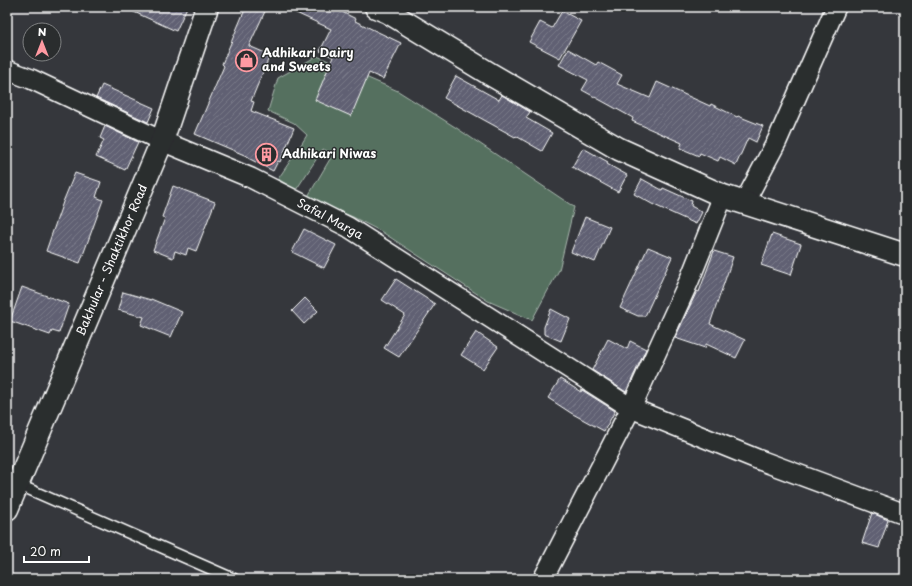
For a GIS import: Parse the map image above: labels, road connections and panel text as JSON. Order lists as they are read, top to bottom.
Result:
{
  "streets": {
    "street": ["Safal Marga", "Bakhular - Shaktikhor Road"]
  },
  "crossings": [
    ["Safal Marga", "Bakhular - Shaktikhor Road"]
  ],
  "places": {
    "shop": ["Adhikari Dairy and Sweets"],
    "building": ["Adhikari Niwas"]
  },
  "scale_bar": "20 m",
  "north": "top"
}
